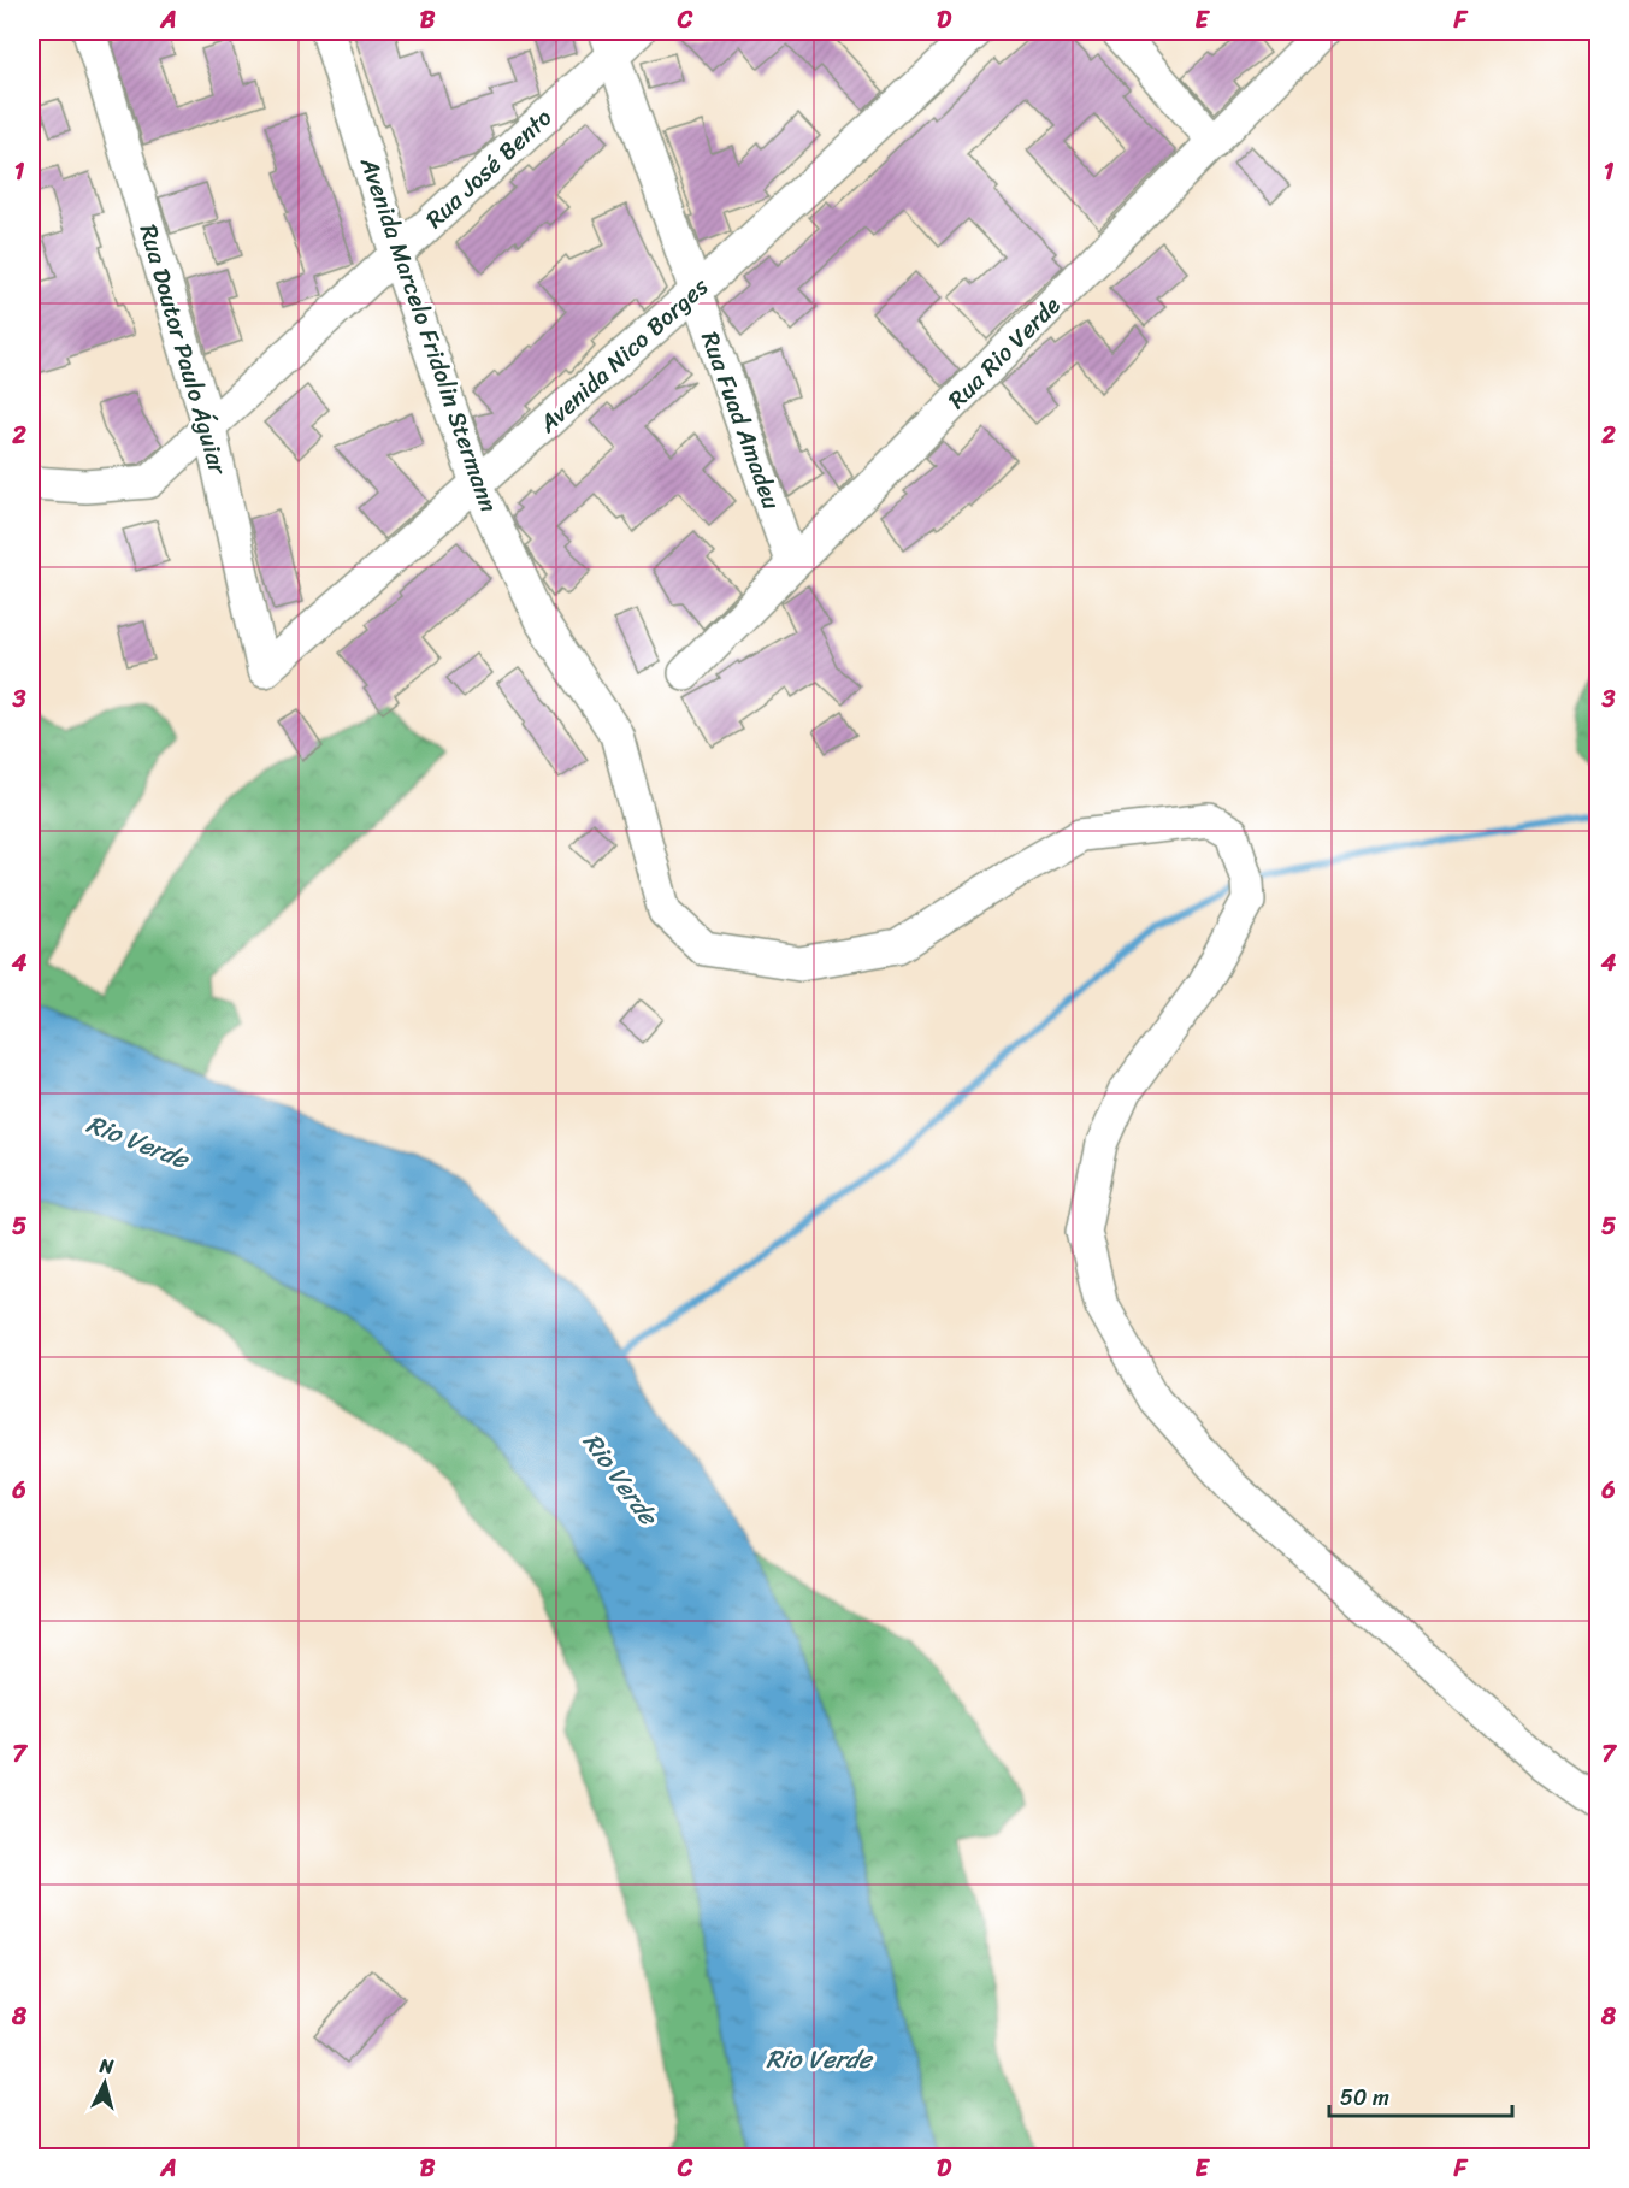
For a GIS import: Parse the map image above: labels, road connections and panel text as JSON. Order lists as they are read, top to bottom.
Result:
{
  "streets": {
    "street": [
      "Rua José Bento",
      "Avenida Marcelo Fridolin Stermann",
      "Rua Doutor Paulo Águiar",
      "Rua Rio Verde",
      "Avenida Nico Borges",
      "Rua Fuad Amadeu"
    ]
  },
  "crossings": [
    ["Rua José Bento", "Avenida Marcelo Fridolin Stermann"],
    ["Rua José Bento", "Rua Doutor Paulo Águiar"],
    ["Rua José Bento", "Rua Fuad Amadeu"],
    ["Avenida Marcelo Fridolin Stermann", "Avenida Nico Borges"],
    ["Rua Doutor Paulo Águiar", "Avenida Nico Borges"],
    ["Rua Rio Verde", "Rua Fuad Amadeu"],
    ["Avenida Nico Borges", "Rua Fuad Amadeu"]
  ],
  "water": ["Rio Verde"],
  "scale_bar": "50 m",
  "north": "top",
  "grid": {
    "columns": [
      "A",
      "B",
      "C",
      "D",
      "E",
      "F"
    ],
    "rows": [
      "1",
      "2",
      "3",
      "4",
      "5",
      "6",
      "7",
      "8"
    ]
  }
}
